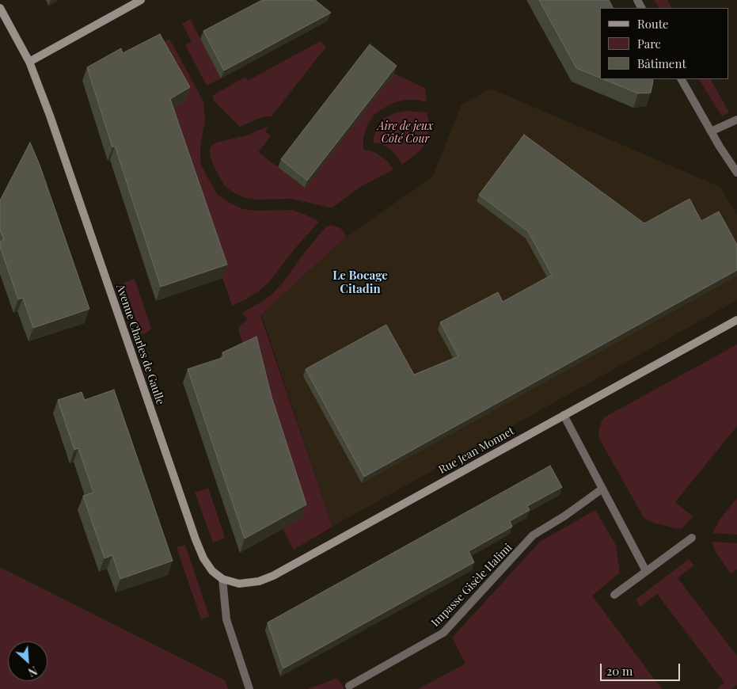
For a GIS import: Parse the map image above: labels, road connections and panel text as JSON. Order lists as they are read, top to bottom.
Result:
{
  "streets": {
    "street": ["Avenue Charles de Gaulle", "Rue Jean Monnet", "Impasse Gisèle Halimi"]
  },
  "crossings": [
    ["Avenue Charles de Gaulle", "Rue Jean Monnet"]
  ],
  "districts": ["Le Bocage Citadin"],
  "parks": ["Aire de jeux Côté Cour"],
  "legend": ["Route", "Parc", "Bâtiment"],
  "scale_bar": "20 m",
  "north": "bottom right"
}
